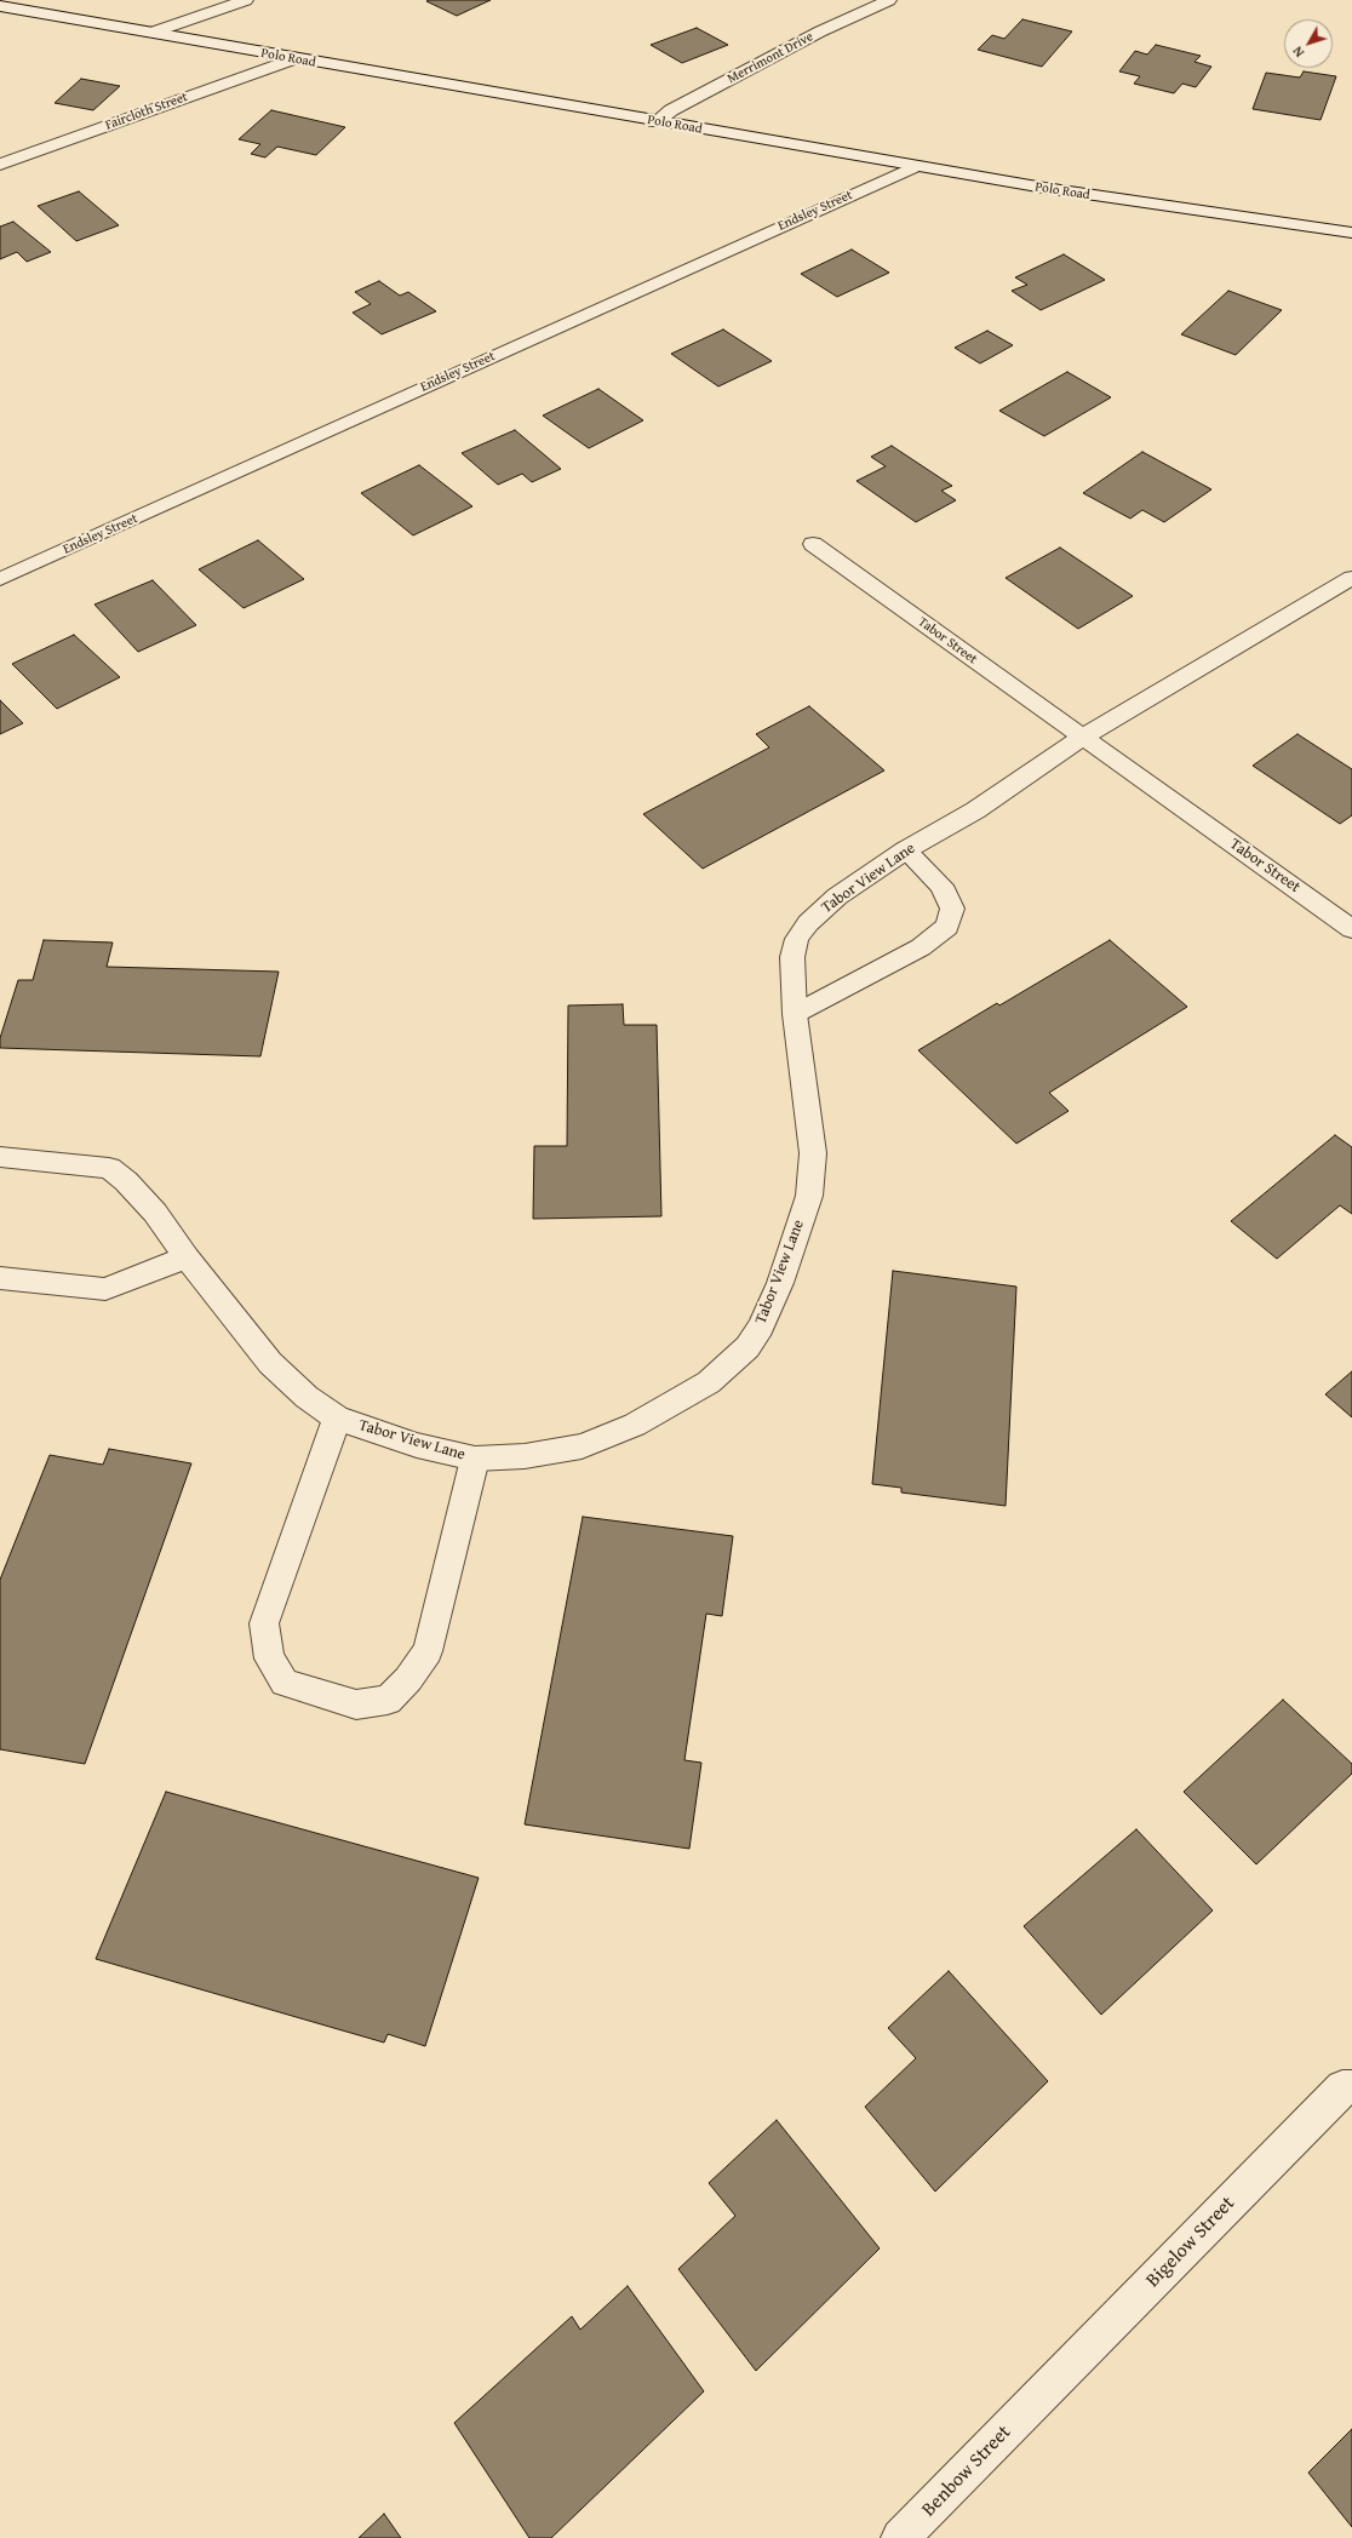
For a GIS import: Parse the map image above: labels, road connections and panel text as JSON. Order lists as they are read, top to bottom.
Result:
{
  "streets": {
    "street": [
      "Polo Road",
      "Merrimont Drive",
      "Faircloth Street",
      "Endsley Street",
      "Tabor Street",
      "Tabor View Lane",
      "Bigelow Street",
      "Benbow Street"
    ]
  },
  "crossings": [
    ["Polo Road", "Merrimont Drive"],
    ["Polo Road", "Faircloth Street"],
    ["Polo Road", "Endsley Street"],
    ["Tabor Street", "Tabor View Lane"],
    ["Bigelow Street", "Benbow Street"]
  ],
  "north": "bottom left"
}
